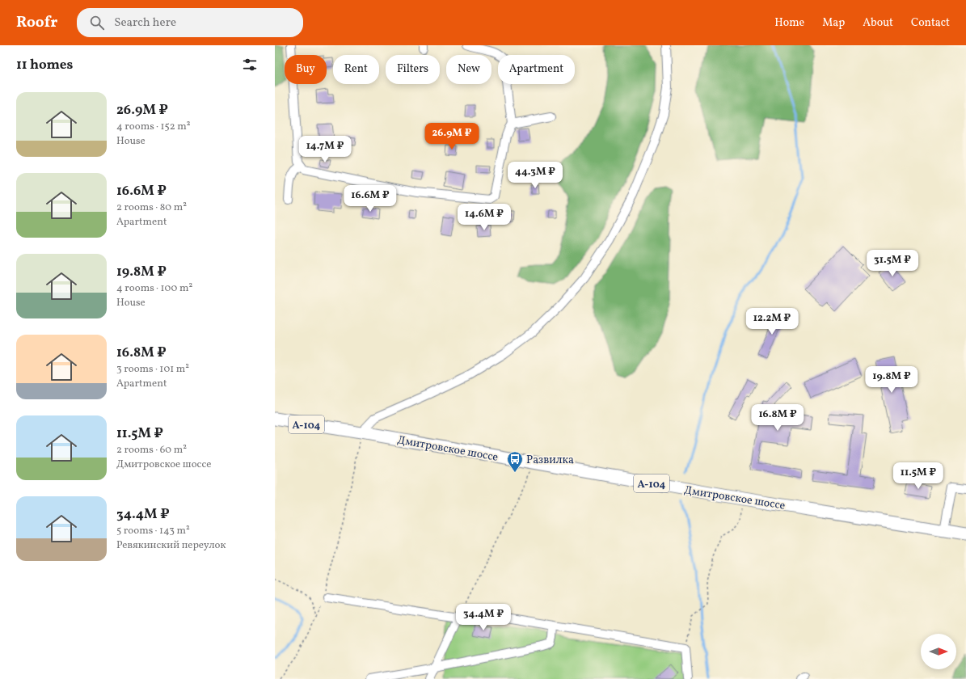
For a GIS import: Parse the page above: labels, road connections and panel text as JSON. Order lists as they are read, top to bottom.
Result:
{
  "streets": {
    "highway": ["А-104", "Дмитровское шоссе"]
  },
  "places": {
    "bus stop": ["Развилка"]
  },
  "north": "right",
  "page": {
    "header": "Roofr",
    "search": "Search here",
    "nav": [
      "Home",
      "Map",
      "About",
      "Contact"
    ],
    "heading": "11 homes",
    "chip": [
      "Buy",
      "Rent",
      "Filters",
      "New",
      "Apartment"
    ],
    "list": [
      {
        "name": "26.9M ₽",
        "note": "4 rooms · 152 m² · House"
      },
      {
        "name": "16.6M ₽",
        "note": "2 rooms · 80 m² · Apartment"
      },
      {
        "name": "19.8M ₽",
        "note": "4 rooms · 100 m² · House"
      },
      {
        "name": "16.8M ₽",
        "note": "3 rooms · 101 m² · Apartment"
      },
      {
        "name": "11.5M ₽",
        "note": "2 rooms · 60 m² · Дмитровское шоссе"
      },
      {
        "name": "34.4M ₽",
        "note": "5 rooms · 143 m² · Ревякинский переулок"
      }
    ],
    "price": [
      "26.9M ₽",
      "14.7M ₽",
      "44.3M ₽",
      "16.6M ₽",
      "14.6M ₽",
      "31.5M ₽",
      "12.2M ₽",
      "19.8M ₽",
      "16.8M ₽",
      "11.5M ₽",
      "34.4M ₽"
    ]
  }
}
